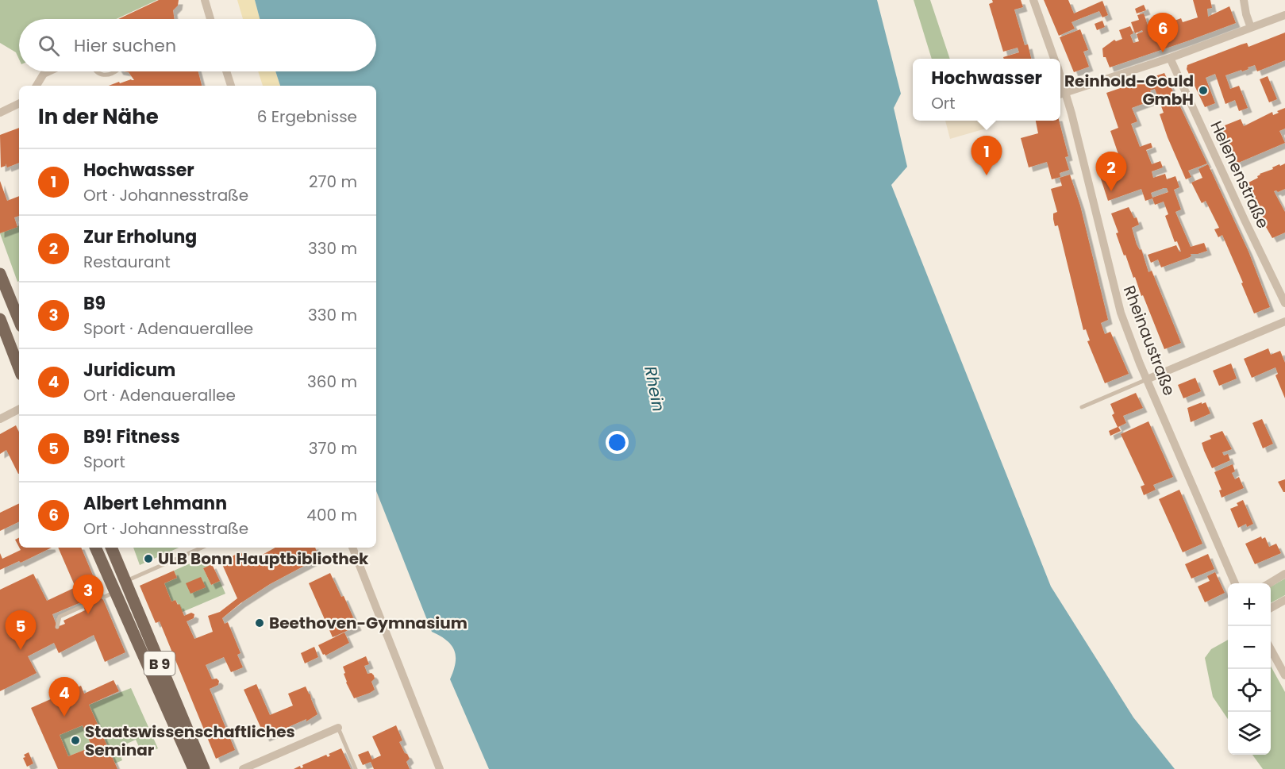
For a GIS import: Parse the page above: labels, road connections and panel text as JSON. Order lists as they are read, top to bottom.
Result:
{
  "streets": {
    "main road": ["B 9"],
    "street": ["Helenenstraße", "Rheinaustraße"]
  },
  "water": ["Rhein"],
  "places": [
    "Reinhold-Gould GmbH",
    "ULB Bonn Hauptbibliothek",
    "Beethoven-Gymnasium",
    "Staatswissenschaftliches Seminar"
  ],
  "page": {
    "pins": [
      "6",
      "1",
      "2",
      "3",
      "5",
      "4"
    ],
    "search": "Hier suchen",
    "popup": ["Hochwasser", "Ort"],
    "heading": ["In der Nähe", "6 Ergebnisse"],
    "list": [
      {
        "mark": "1",
        "name": "Hochwasser",
        "note": "Ort · Johannesstraße",
        "value": "270 m"
      },
      {
        "mark": "2",
        "name": "Zur Erholung",
        "note": "Restaurant",
        "value": "330 m"
      },
      {
        "mark": "3",
        "name": "B9",
        "note": "Sport · Adenauerallee",
        "value": "330 m"
      },
      {
        "mark": "4",
        "name": "Juridicum",
        "note": "Ort · Adenauerallee",
        "value": "360 m"
      },
      {
        "mark": "5",
        "name": "B9! Fitness",
        "note": "Sport",
        "value": "370 m"
      },
      {
        "mark": "6",
        "name": "Albert Lehmann",
        "note": "Ort · Johannesstraße",
        "value": "400 m"
      }
    ],
    "map_buttons": ["+", "−"]
  }
}
